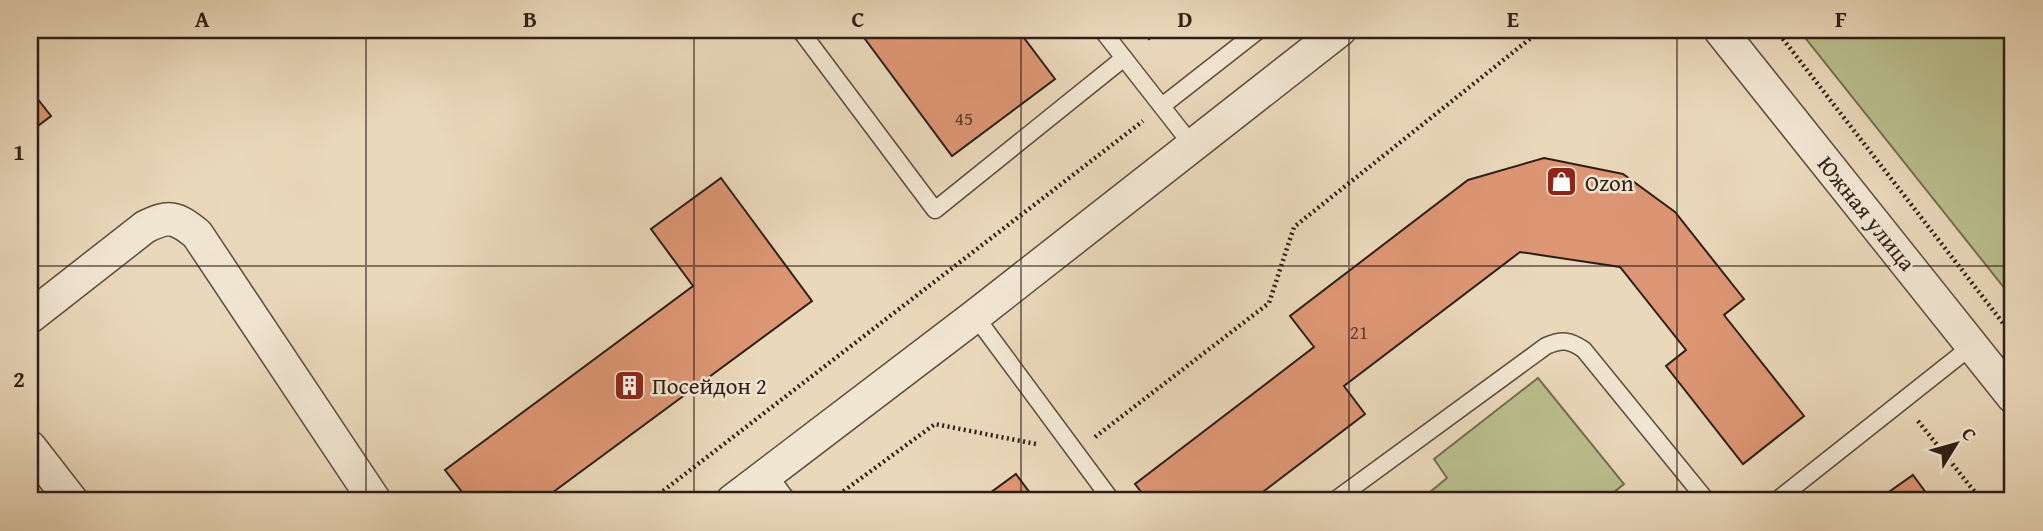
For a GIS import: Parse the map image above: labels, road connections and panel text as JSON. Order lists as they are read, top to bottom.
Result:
{
  "streets": {
    "street": ["Южная улица"]
  },
  "places": {
    "shop": ["Ozon"],
    "building": ["Посейдон 2"]
  },
  "house_numbers": ["45", "21"],
  "north": "top right",
  "grid": {
    "columns": [
      "A",
      "B",
      "C",
      "D",
      "E",
      "F"
    ],
    "rows": ["1", "2"]
  }
}
